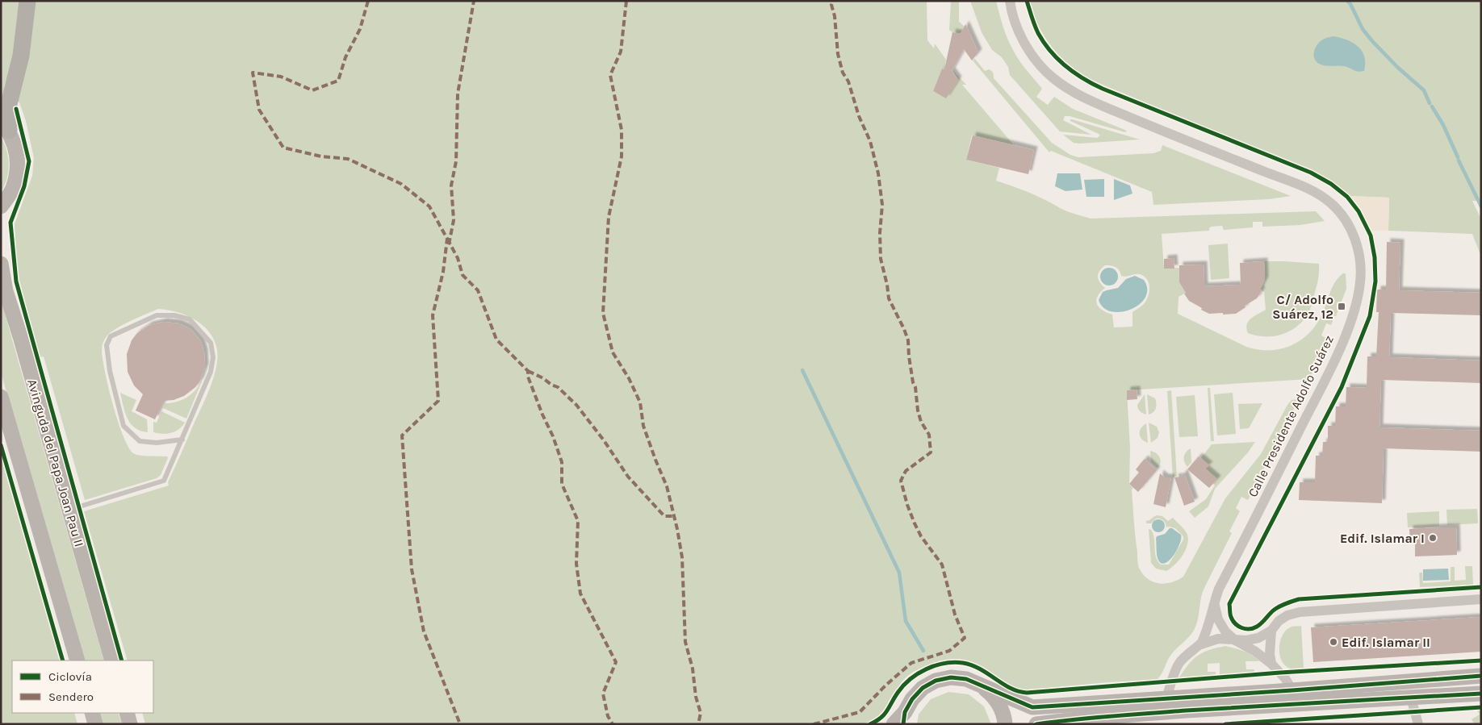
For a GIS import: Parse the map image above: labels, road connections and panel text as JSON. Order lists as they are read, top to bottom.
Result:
{
  "streets": {
    "main road": ["Avinguda del Papa Joan Pau II"],
    "street": ["Calle Presidente Adolfo Suárez"]
  },
  "places": {
    "transit": ["C/ Adolfo Suárez, 12"],
    "other": ["Edif. Islamar I", "Edif. Islamar II"]
  },
  "legend": ["Ciclovía", "Sendero"]
}
